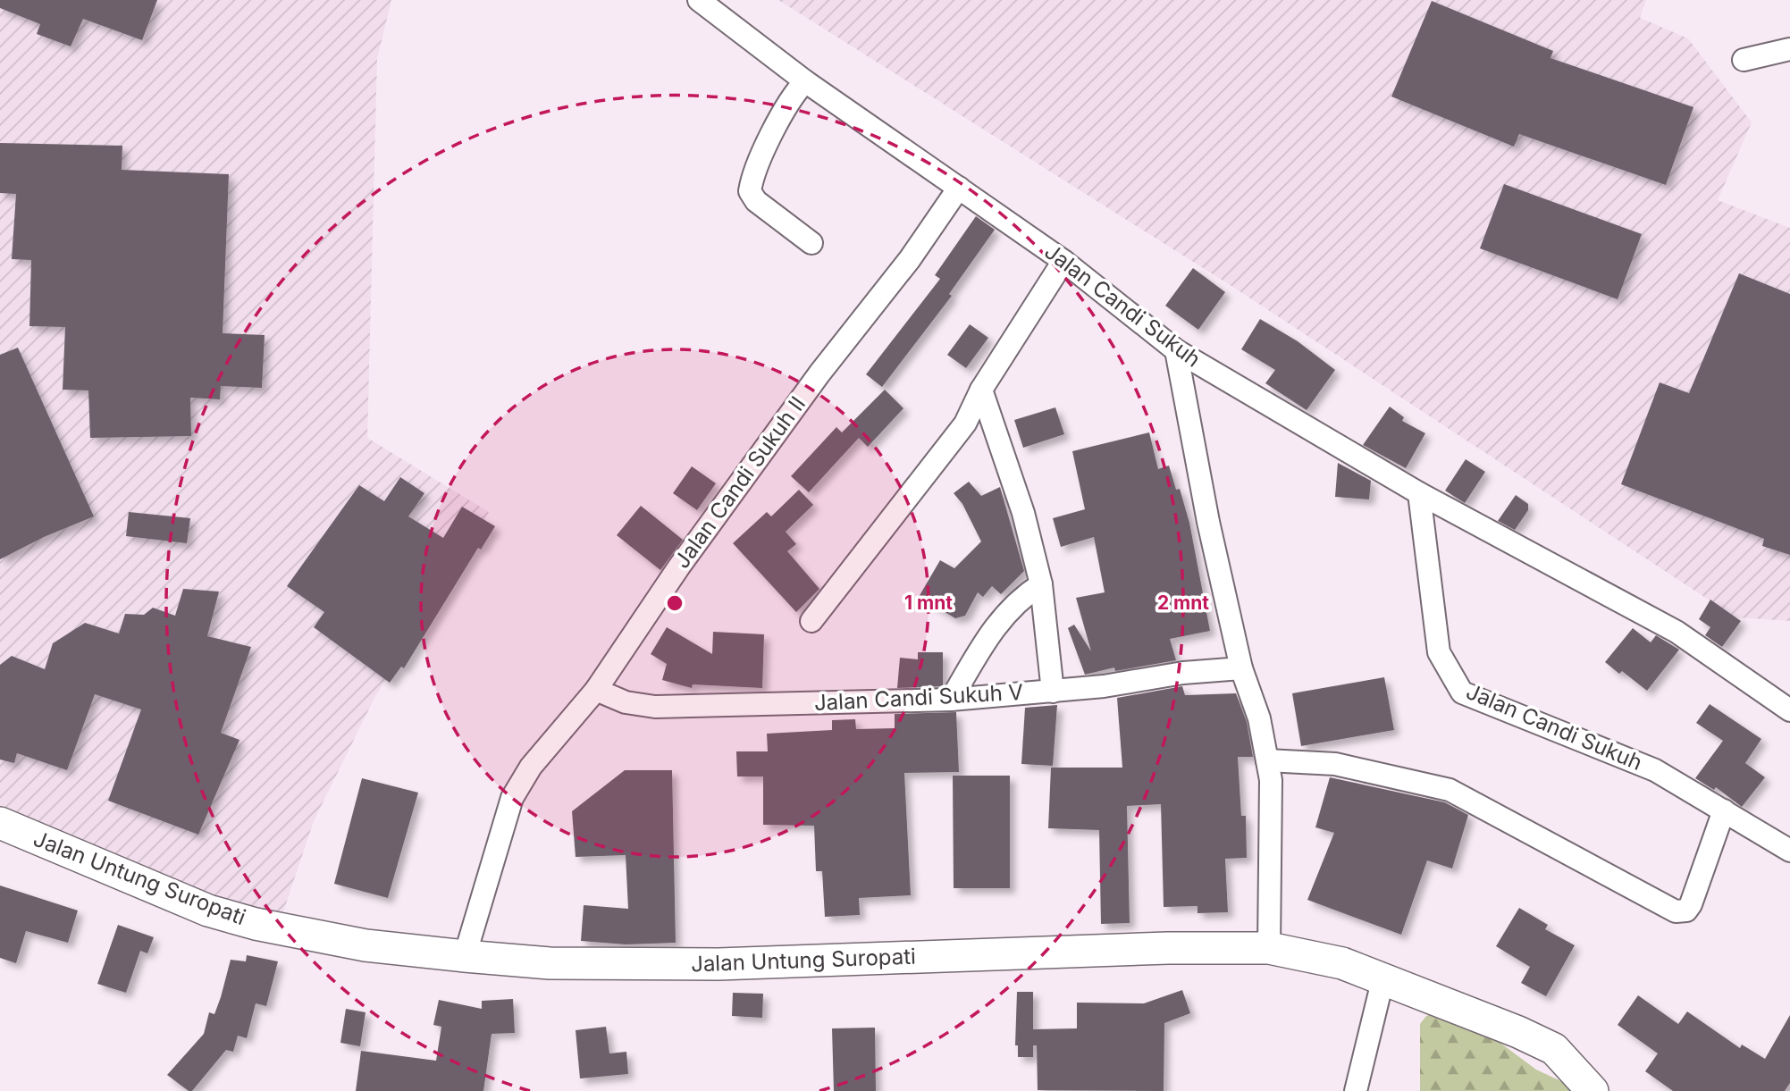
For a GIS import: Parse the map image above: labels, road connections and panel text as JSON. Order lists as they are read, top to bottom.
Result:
{
  "streets": {
    "main road": ["Jalan Untung Suropati"],
    "street": ["Jalan Candi Sukuh", "Jalan Candi Sukuh II", "Jalan Candi Sukuh V"]
  },
  "crossings": [
    ["Jalan Candi Sukuh", "Jalan Candi Sukuh II"],
    ["Jalan Candi Sukuh II", "Jalan Candi Sukuh V"],
    ["Jalan Candi Sukuh II", "Jalan Untung Suropati"]
  ],
  "rings": ["1 mnt", "2 mnt"]
}
